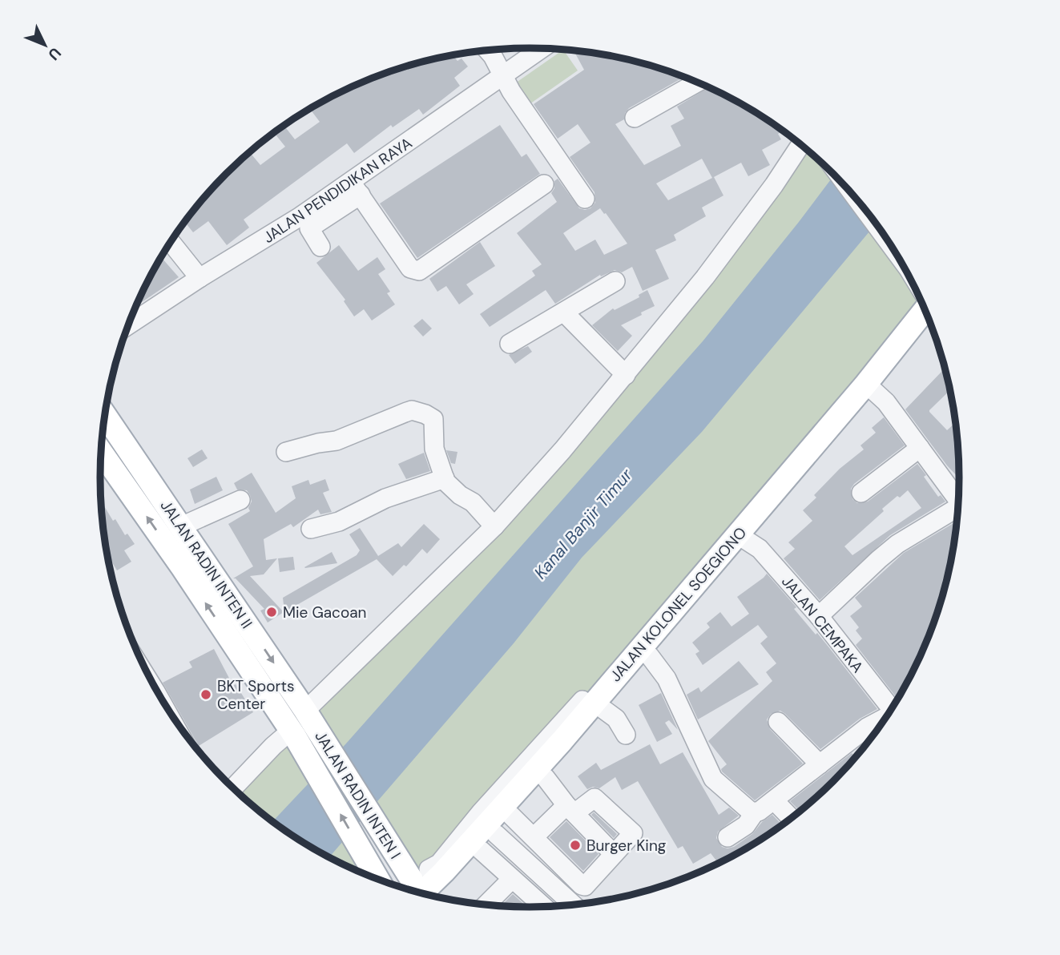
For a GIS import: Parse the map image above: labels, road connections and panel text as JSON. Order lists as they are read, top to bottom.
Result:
{
  "streets": {
    "main road": ["JALAN RADIN INTEN II", "JALAN KOLONEL SOEGIONO", "JALAN RADIN INTEN I"],
    "street": ["JALAN PENDIDIKAN RAYA", "JALAN CEMPAKA"]
  },
  "crossings": [
    ["JALAN RADIN INTEN II", "JALAN RADIN INTEN I"],
    ["JALAN KOLONEL SOEGIONO", "JALAN CEMPAKA"],
    ["JALAN KOLONEL SOEGIONO", "JALAN RADIN INTEN I"]
  ],
  "water": ["Kanal Banjir Timur"],
  "places": ["Mie Gacoan", "BKT Sports Center", "Burger King"],
  "north": "bottom right"
}
